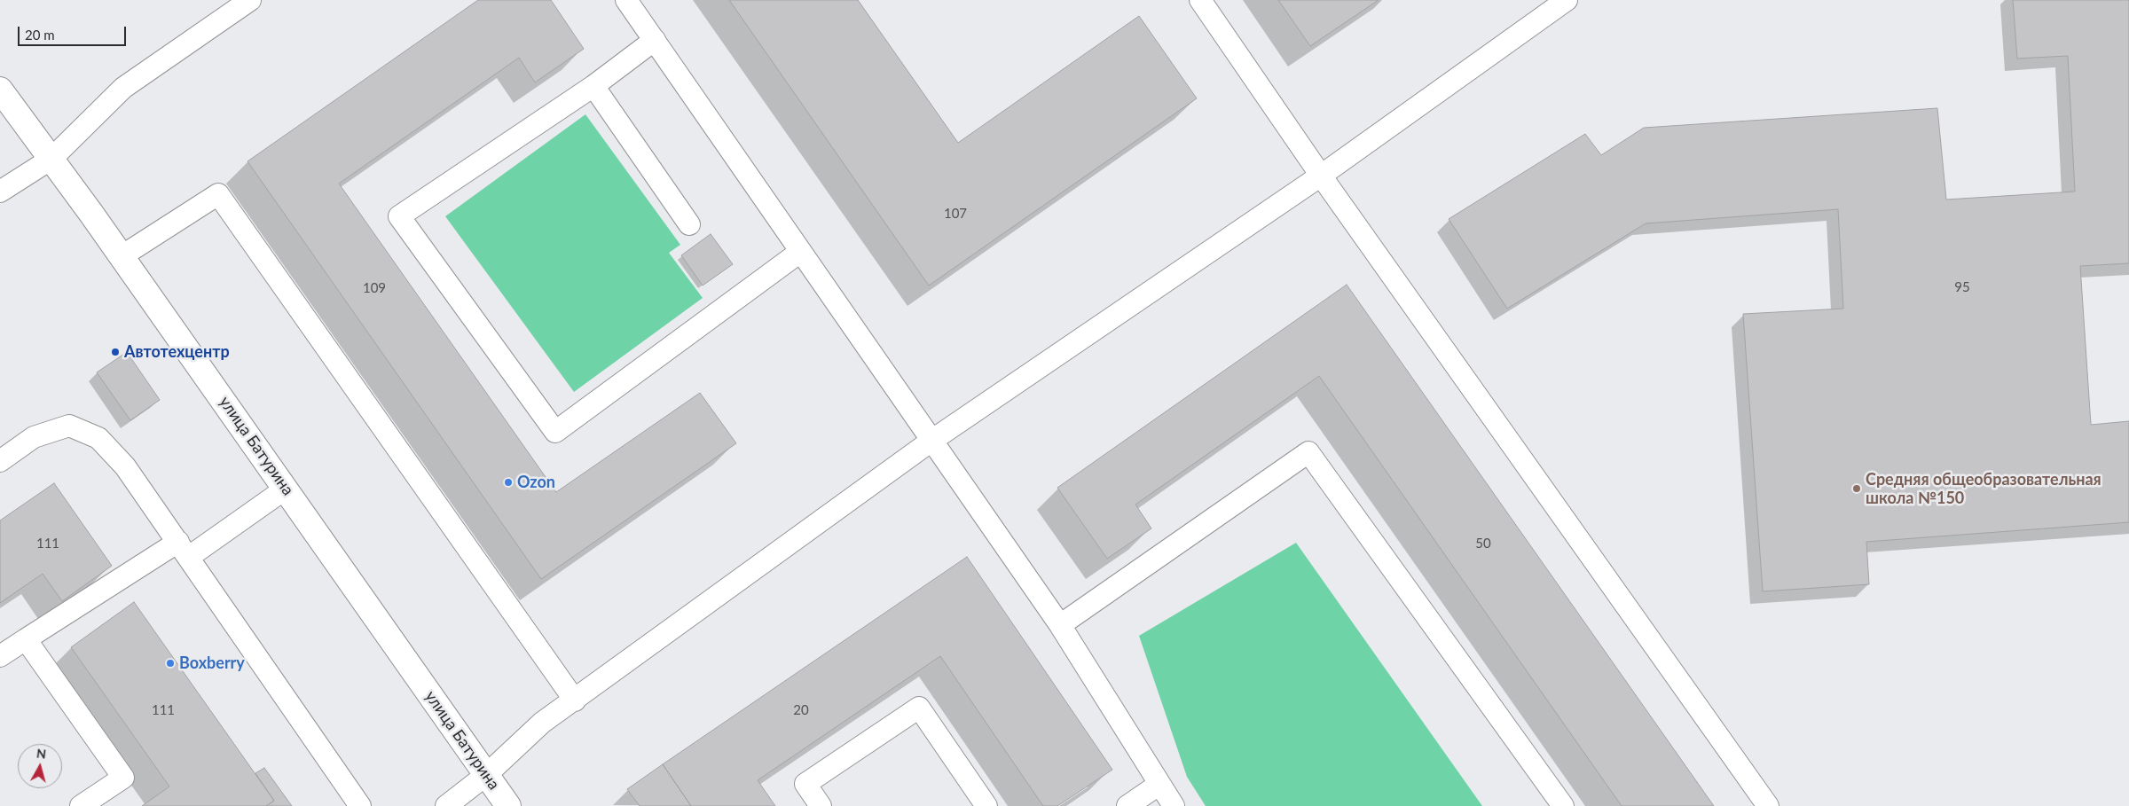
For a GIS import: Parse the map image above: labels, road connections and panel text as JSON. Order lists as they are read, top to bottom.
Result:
{
  "streets": {
    "street": ["улица Батурина"]
  },
  "places": [
    "Автотехцентр",
    "Ozon",
    "Средняя общеобразовательная школа №150",
    "Boxberry"
  ],
  "house_numbers": [
    "107",
    "95",
    "109",
    "111",
    "50",
    "111",
    "20"
  ],
  "scale_bar": "20 m",
  "north": "top"
}
